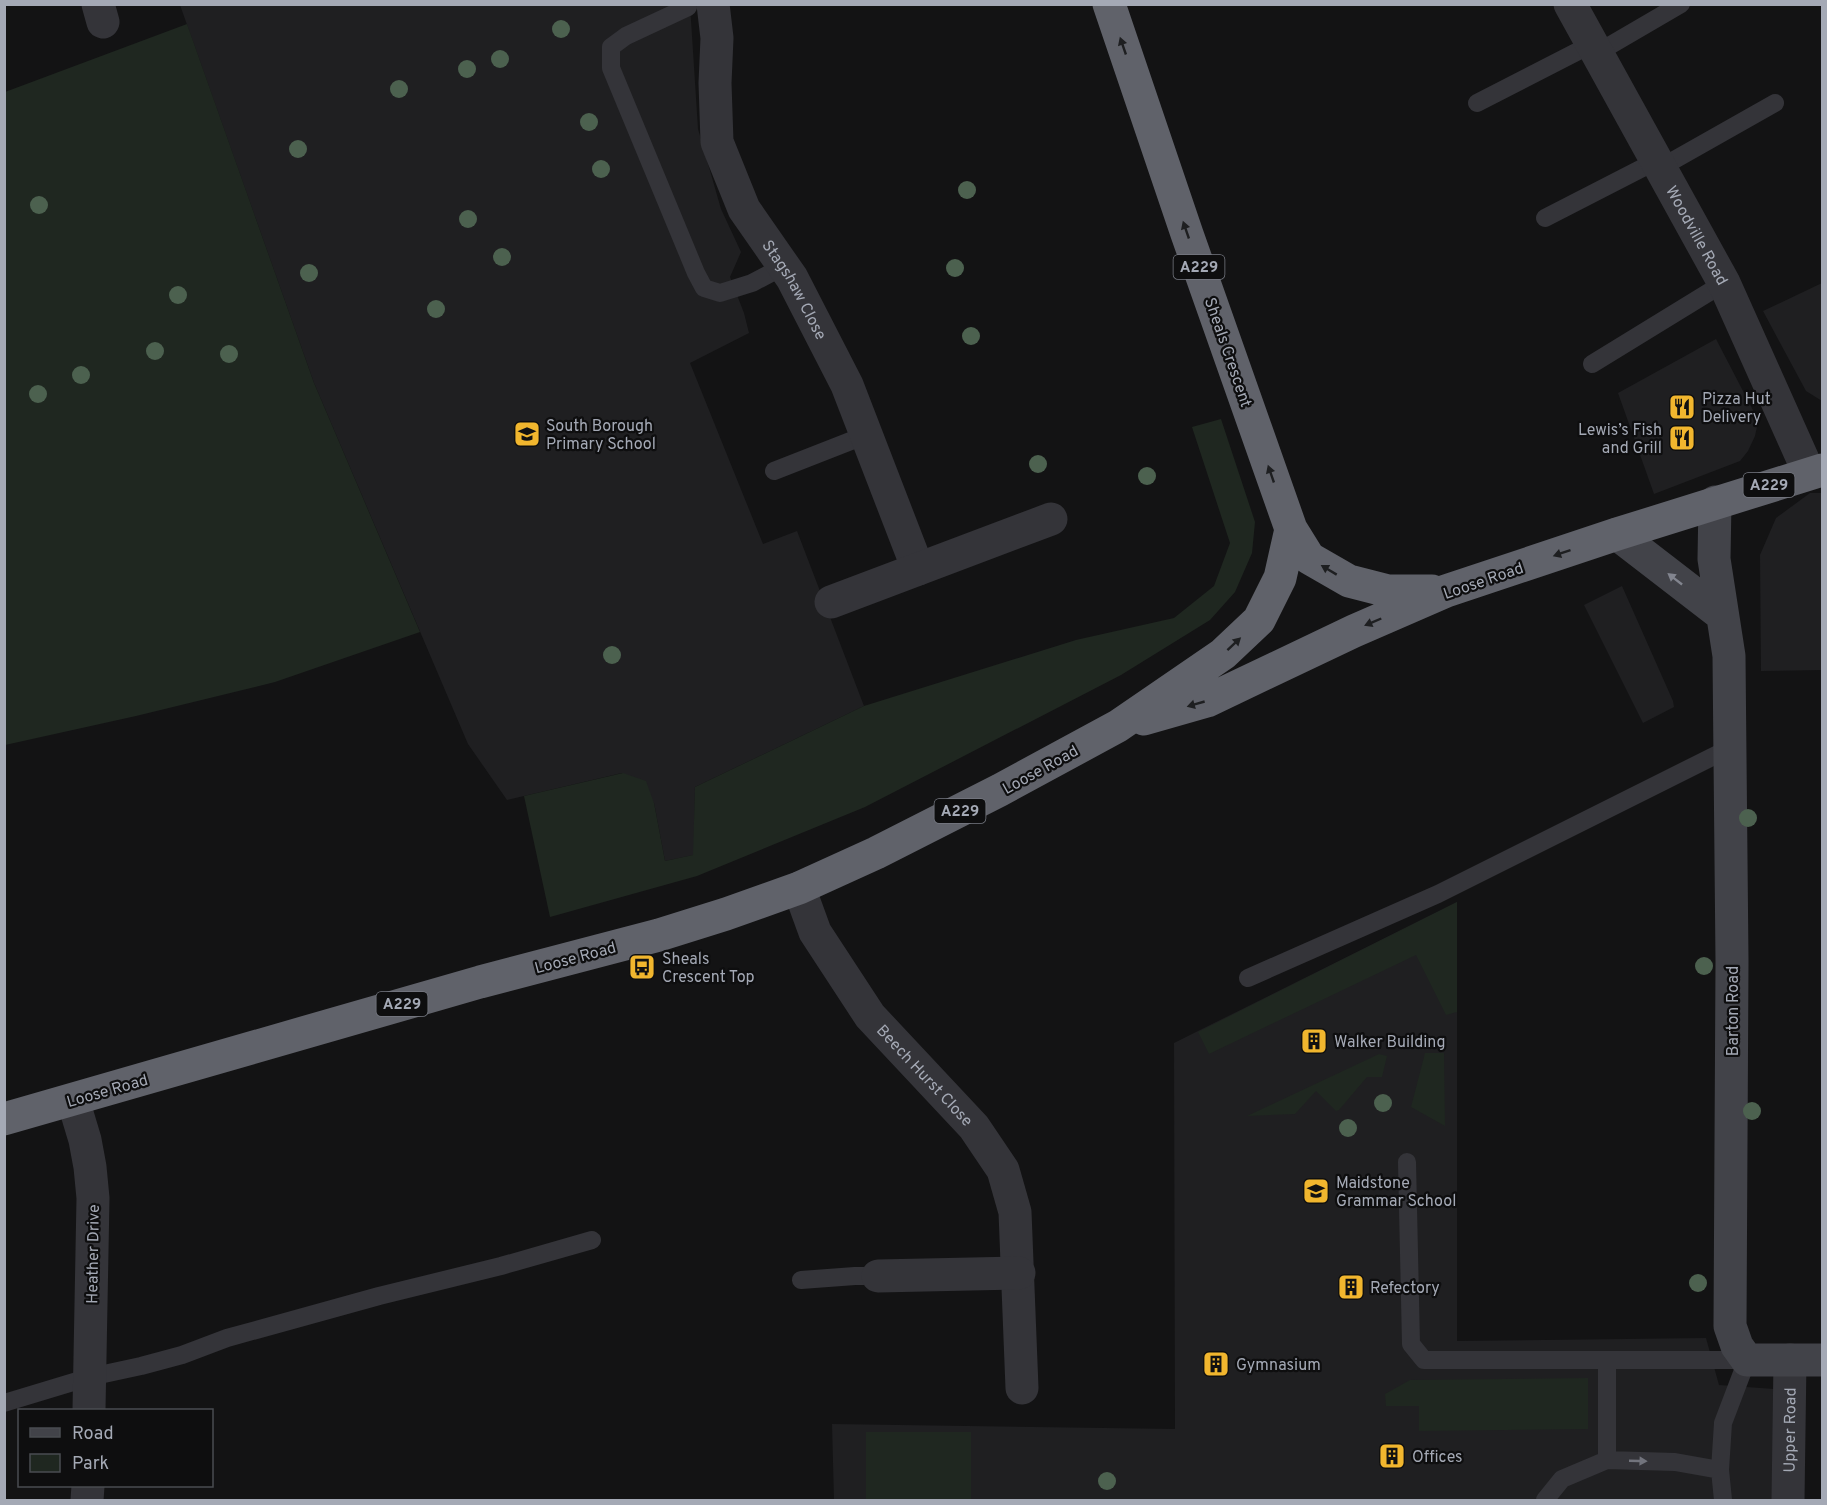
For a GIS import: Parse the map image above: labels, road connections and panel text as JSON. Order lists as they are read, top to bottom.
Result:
{
  "streets": {
    "highway": ["A229", "Sheals Crescent", "Loose Road"],
    "street": [
      "Woodville Road",
      "Stagshaw Close",
      "Barton Road",
      "Beech Hurst Close",
      "Heather Drive",
      "Upper Road"
    ]
  },
  "crossings": [
    ["Woodville Road", "Loose Road"],
    ["Sheals Crescent", "Loose Road"],
    ["Loose Road", "Barton Road"],
    ["Loose Road", "Beech Hurst Close"],
    ["Loose Road", "Heather Drive"]
  ],
  "one_way": ["Sheals Crescent"],
  "places": {
    "restaurant": ["Pizza Hut Delivery", "Lewis’s Fish and Grill"],
    "school or university": ["South Borough Primary School", "Maidstone Grammar School"],
    "bus stop": ["Sheals Crescent Top"],
    "building": [
      "Walker Building",
      "Refectory",
      "Gymnasium",
      "Offices"
    ]
  },
  "legend": ["Road", "Park"]
}
